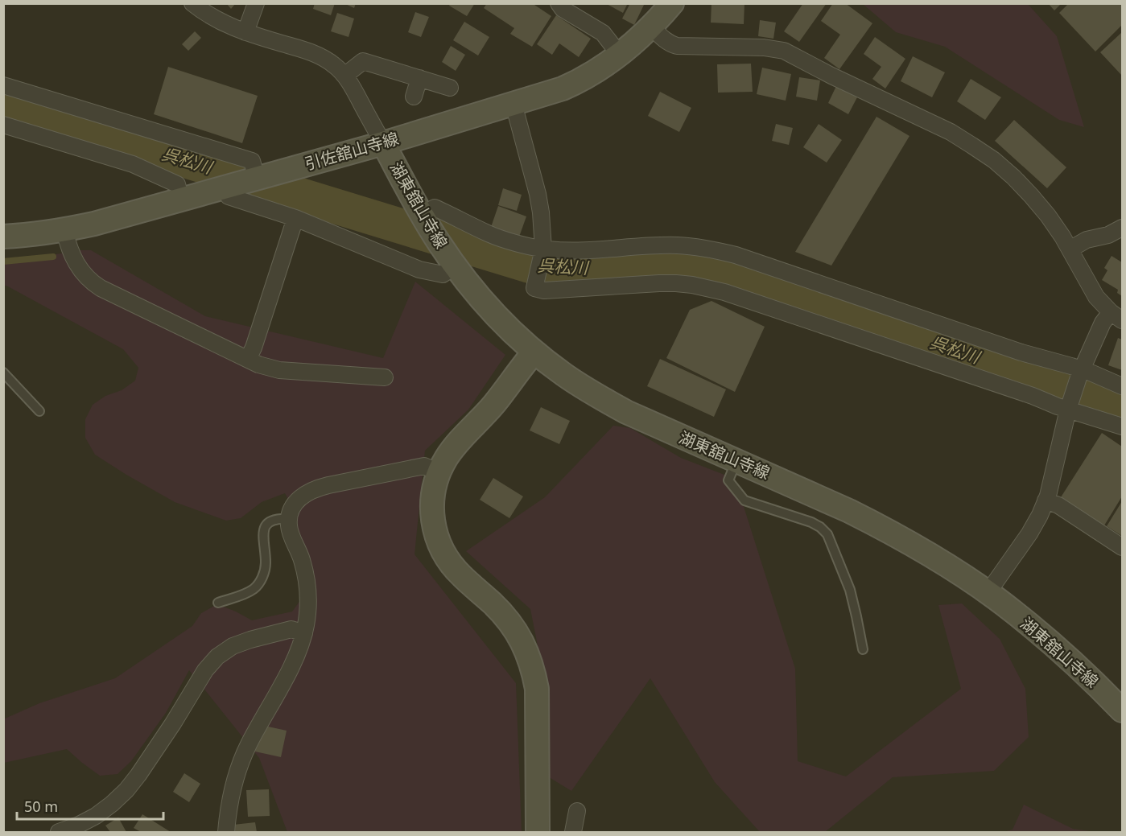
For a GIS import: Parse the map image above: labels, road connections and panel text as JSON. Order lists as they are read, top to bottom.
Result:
{
  "streets": {
    "main road": ["引佐舘山寺線", "湖東舘山寺線"]
  },
  "crossings": [
    ["引佐舘山寺線", "湖東舘山寺線"]
  ],
  "water": ["呉松川"],
  "scale_bar": "50 m"
}
